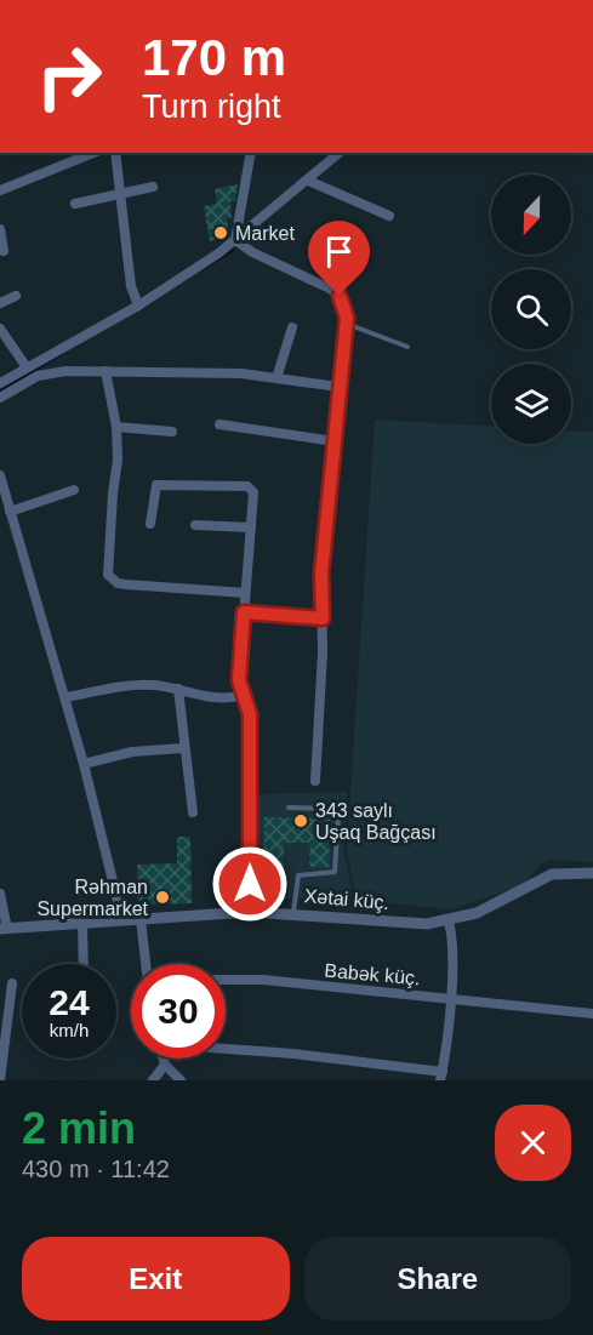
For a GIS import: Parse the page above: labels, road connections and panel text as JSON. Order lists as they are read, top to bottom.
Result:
{
  "streets": {
    "street": ["Xətai küç.", "Babək küç."]
  },
  "places": ["Market", "343 saylı Uşaq Bağçası", "Rəhman Supermarket"],
  "north": "bottom",
  "page": {
    "turn": ["170 m", "Turn right"],
    "speed": "24 km/h",
    "limit": "30",
    "heading": ["2 min", "430 m · 11:42"],
    "buttons": ["Exit", "Share"]
  }
}
